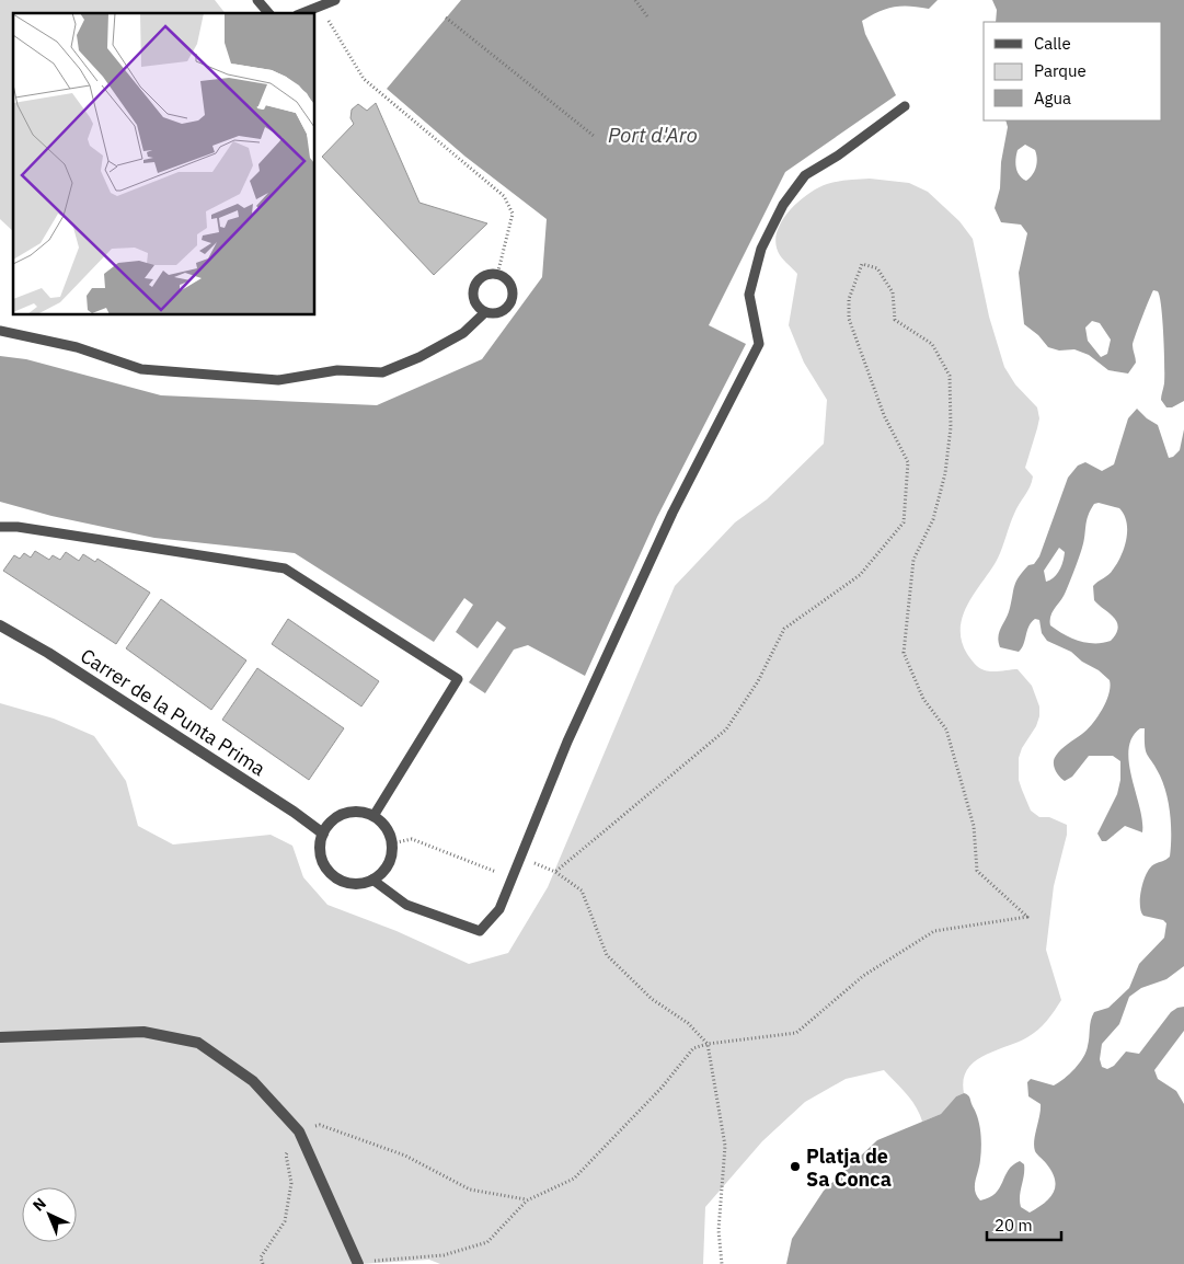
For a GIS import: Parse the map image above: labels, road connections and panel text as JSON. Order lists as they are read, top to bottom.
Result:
{
  "streets": {
    "street": ["Carrer de la Punta Prima"]
  },
  "water": ["Port d'Aro"],
  "places": ["Platja de Sa Conca"],
  "legend": ["Calle", "Parque", "Agua"],
  "scale_bar": "20 m",
  "north": "top left"
}
